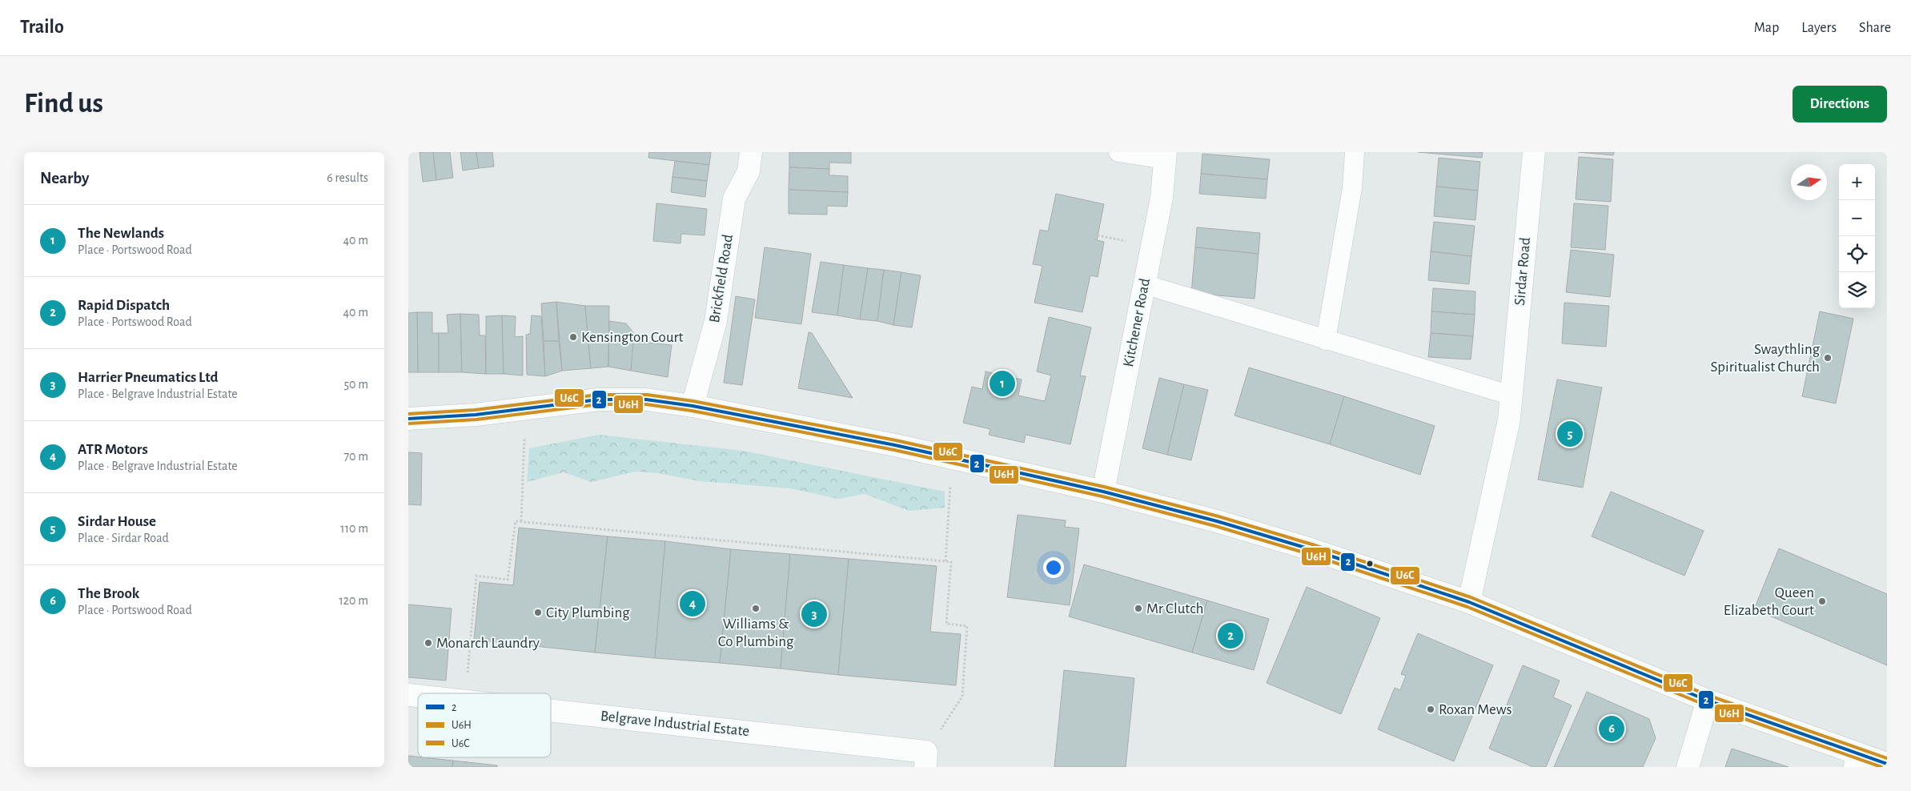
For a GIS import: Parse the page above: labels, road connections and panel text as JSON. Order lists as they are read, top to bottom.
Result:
{
  "streets": {
    "street": [
      "Sirdar Road",
      "Brickfield Road",
      "Kitchener Road",
      "Belgrave Industrial Estate"
    ]
  },
  "places": [
    "Kensington Court",
    "Swaythling Spiritualist Church",
    "Queen Elizabeth Court",
    "Williams & Co Plumbing",
    "Mr Clutch",
    "City Plumbing",
    "Monarch Laundry",
    "Roxan Mews"
  ],
  "lines": ["transit line U6C", "transit line 2", "transit line U6H"],
  "legend": ["2", "U6H", "U6C"],
  "north": "right",
  "page": {
    "header": "Trailo",
    "nav": ["Map", "Layers", "Share"],
    "buttons": "Directions",
    "title": "Find us",
    "heading": ["Nearby", "6 results"],
    "map_buttons": ["+", "−"],
    "list": [
      {
        "mark": "1",
        "name": "The Newlands",
        "note": "Place · Portswood Road",
        "value": "40 m"
      },
      {
        "mark": "2",
        "name": "Rapid Dispatch",
        "note": "Place · Portswood Road",
        "value": "40 m"
      },
      {
        "mark": "3",
        "name": "Harrier Pneumatics Ltd",
        "note": "Place · Belgrave Industrial Estate",
        "value": "50 m"
      },
      {
        "mark": "4",
        "name": "ATR Motors",
        "note": "Place · Belgrave Industrial Estate",
        "value": "70 m"
      },
      {
        "mark": "5",
        "name": "Sirdar House",
        "note": "Place · Sirdar Road",
        "value": "110 m"
      },
      {
        "mark": "6",
        "name": "The Brook",
        "note": "Place · Portswood Road",
        "value": "120 m"
      }
    ],
    "pins": [
      "1",
      "5",
      "4",
      "3",
      "2",
      "6"
    ]
  }
}
